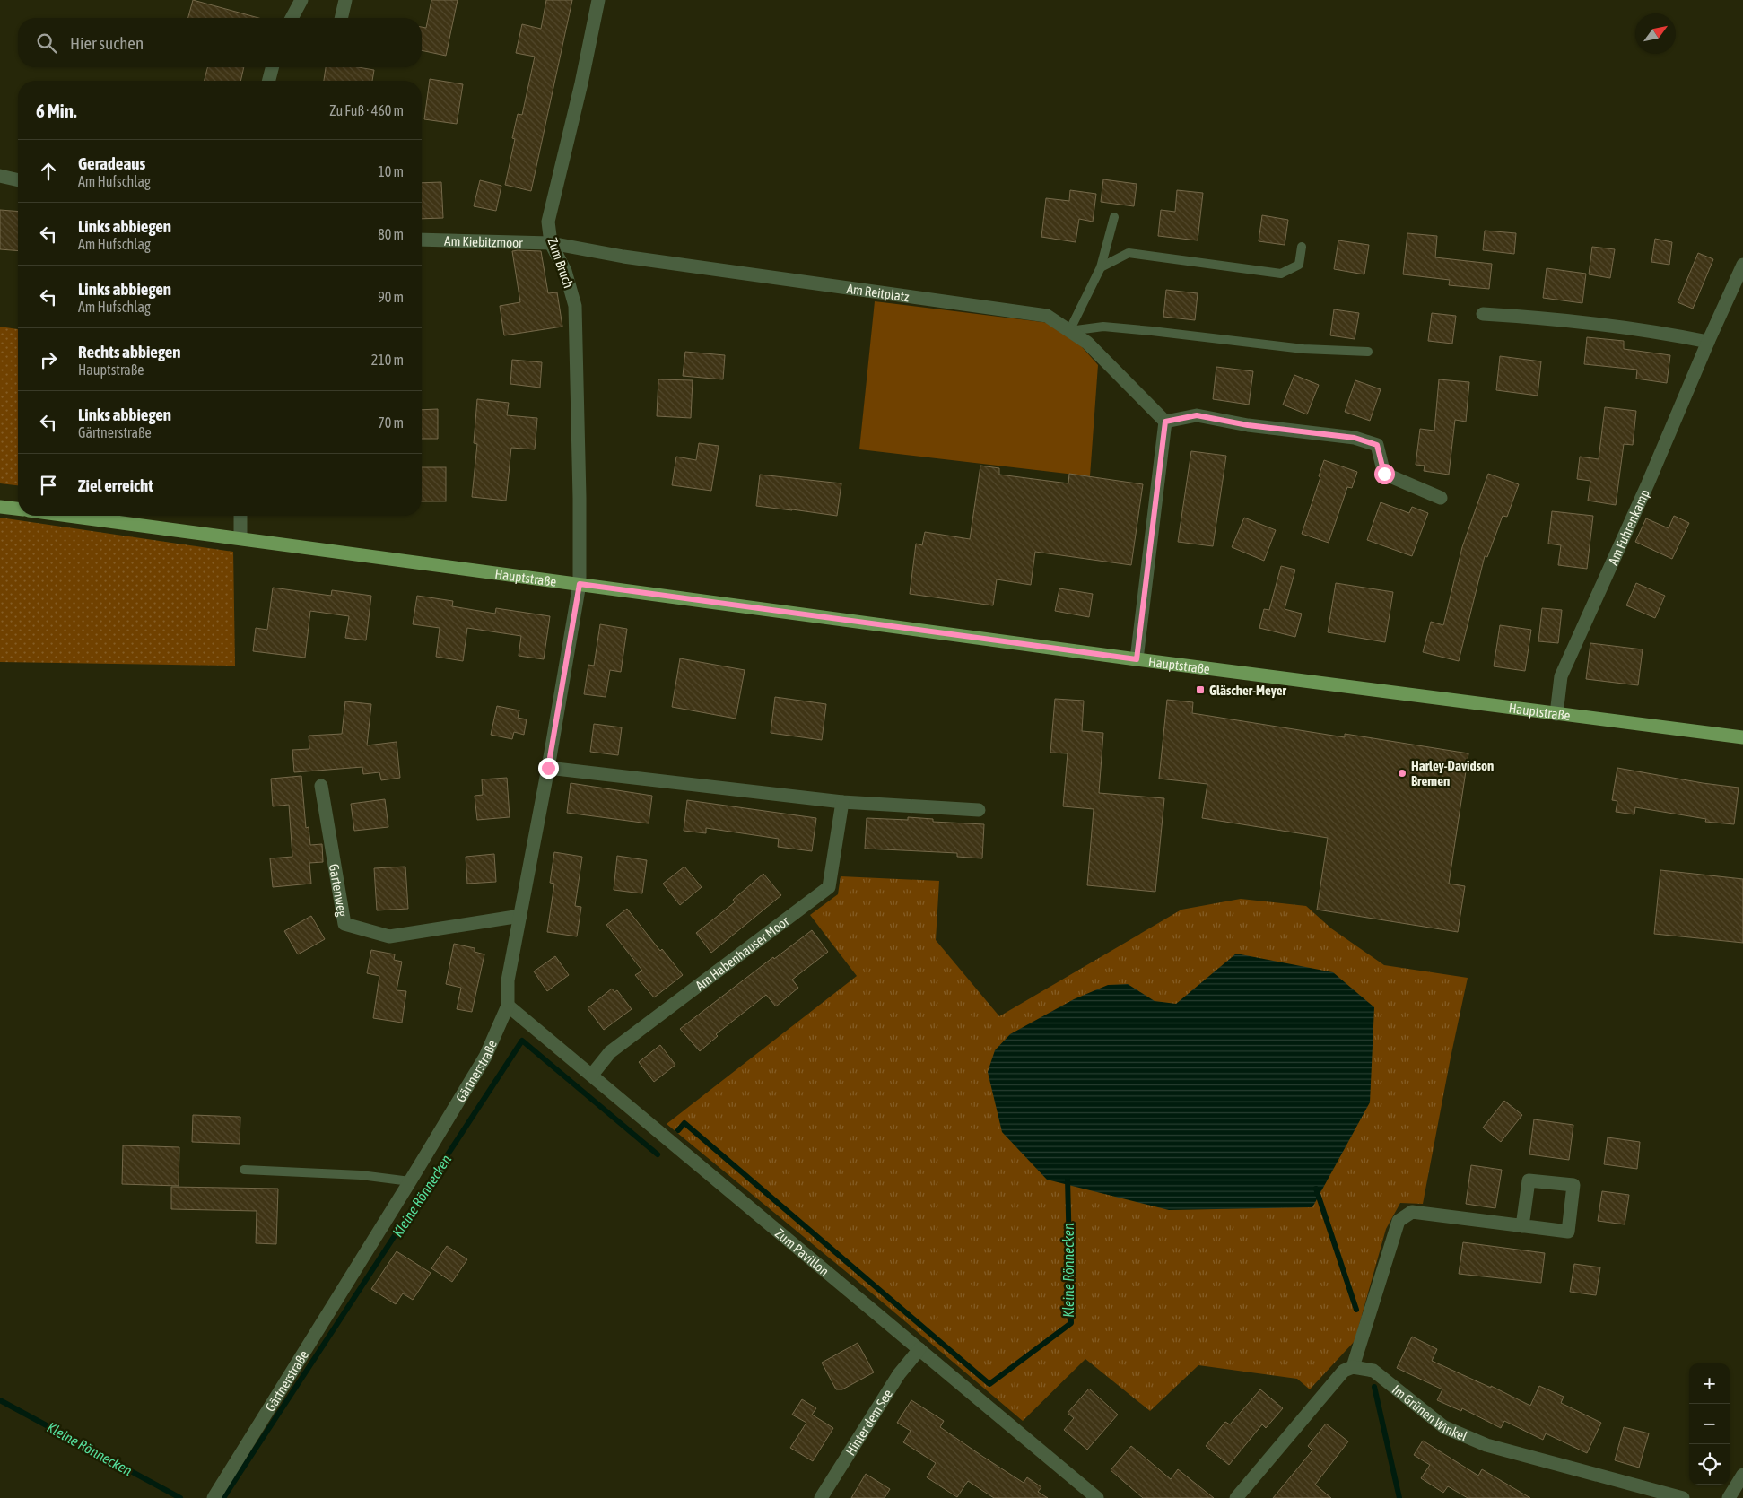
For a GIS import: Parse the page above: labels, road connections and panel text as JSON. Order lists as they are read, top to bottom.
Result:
{
  "streets": {
    "main road": ["Hauptstraße"],
    "street": [
      "Am Kiebitzmoor",
      "Zum Bruch",
      "Am Reitplatz",
      "Am Fuhrenkamp",
      "Gartenweg",
      "Am Habenhauser Moor",
      "Gärtnerstraße",
      "Zum Pavillon",
      "Im Grünen Winkel",
      "Hinter dem See"
    ]
  },
  "crossings": [
    ["Am Kiebitzmoor", "Zum Bruch"],
    ["Am Kiebitzmoor", "Am Reitplatz"],
    ["Zum Bruch", "Am Reitplatz"],
    ["Zum Bruch", "Hauptstraße"],
    ["Zum Bruch", "Gärtnerstraße"],
    ["Am Fuhrenkamp", "Hauptstraße"],
    ["Hauptstraße", "Gärtnerstraße"],
    ["Gartenweg", "Gärtnerstraße"],
    ["Am Habenhauser Moor", "Zum Pavillon"],
    ["Gärtnerstraße", "Zum Pavillon"],
    ["Zum Pavillon", "Hinter dem See"]
  ],
  "water": ["Kleine Rönnecken"],
  "places": {
    "transit": ["Gläscher-Meyer"],
    "other": ["Harley-Davidson Bremen"]
  },
  "north": "top right",
  "page": {
    "search": "Hier suchen",
    "heading": ["6 Min.", "Zu Fuß · 460 m"],
    "list": [
      ["Geradeaus", "Am Hufschlag", "10 m"],
      ["Links abbiegen", "Am Hufschlag", "80 m"],
      ["Links abbiegen", "Am Hufschlag", "90 m"],
      ["Rechts abbiegen", "Hauptstraße", "210 m"],
      ["Links abbiegen", "Gärtnerstraße", "70 m"],
      "Ziel erreicht"
    ],
    "map_buttons": ["+", "−"]
  }
}
